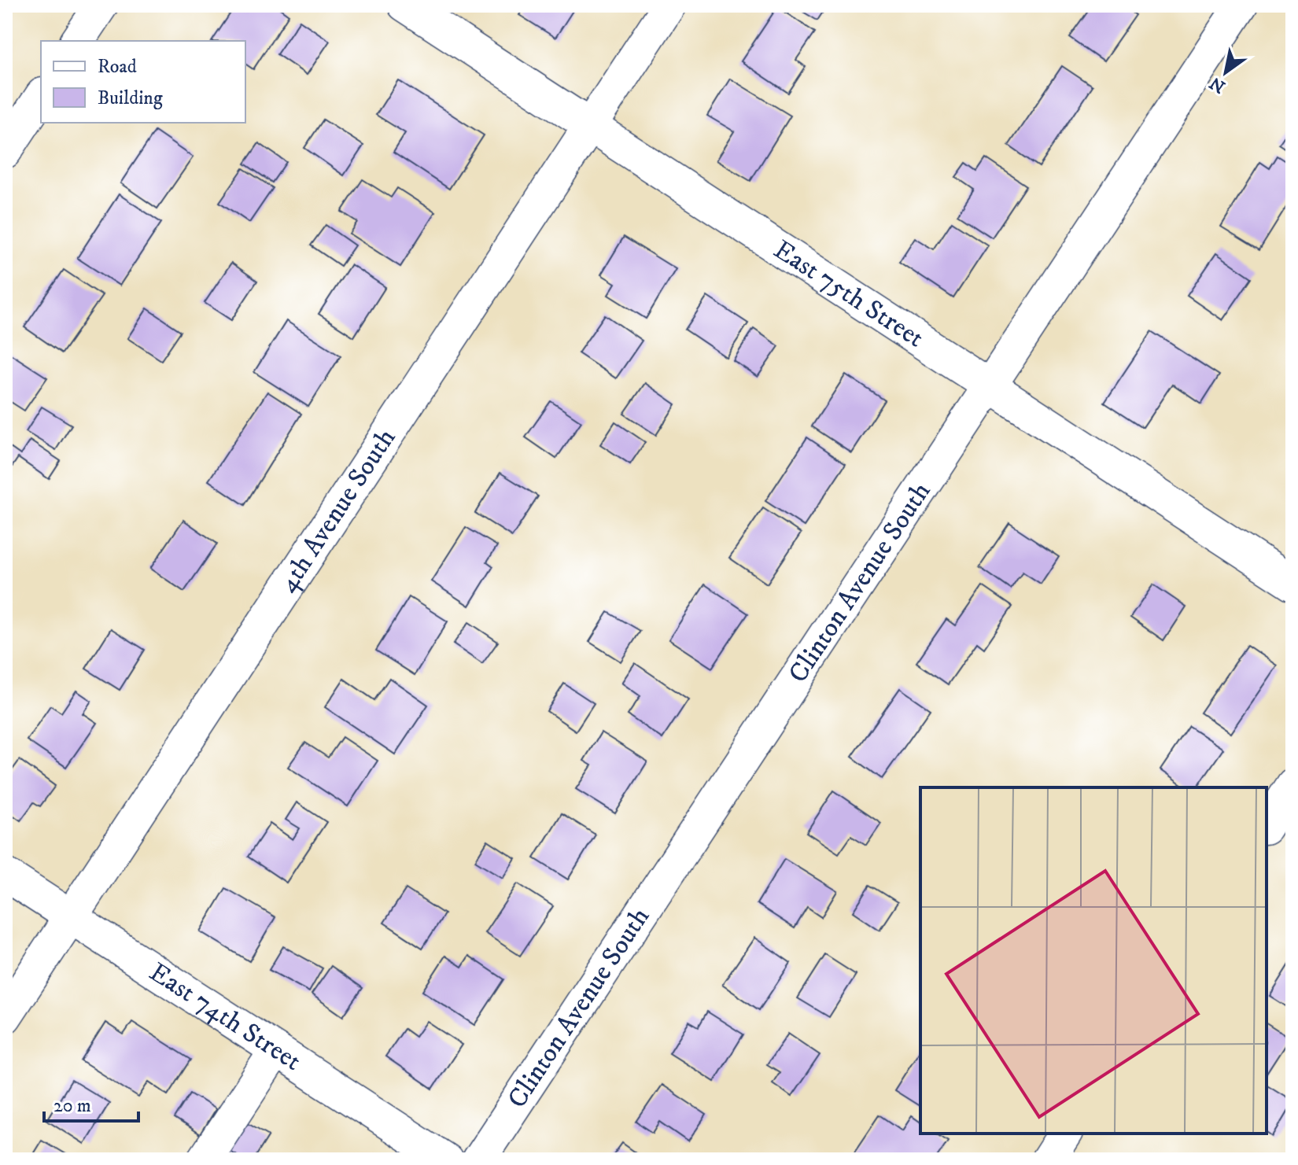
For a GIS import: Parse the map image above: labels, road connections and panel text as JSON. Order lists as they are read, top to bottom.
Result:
{
  "streets": {
    "street": [
      "East 75th Street",
      "4th Avenue South",
      "Clinton Avenue South",
      "East 74th Street"
    ]
  },
  "crossings": [
    ["East 75th Street", "4th Avenue South"],
    ["East 75th Street", "Clinton Avenue South"],
    ["4th Avenue South", "East 74th Street"]
  ],
  "legend": ["Road", "Building"],
  "scale_bar": "20 m",
  "north": "bottom left"
}
